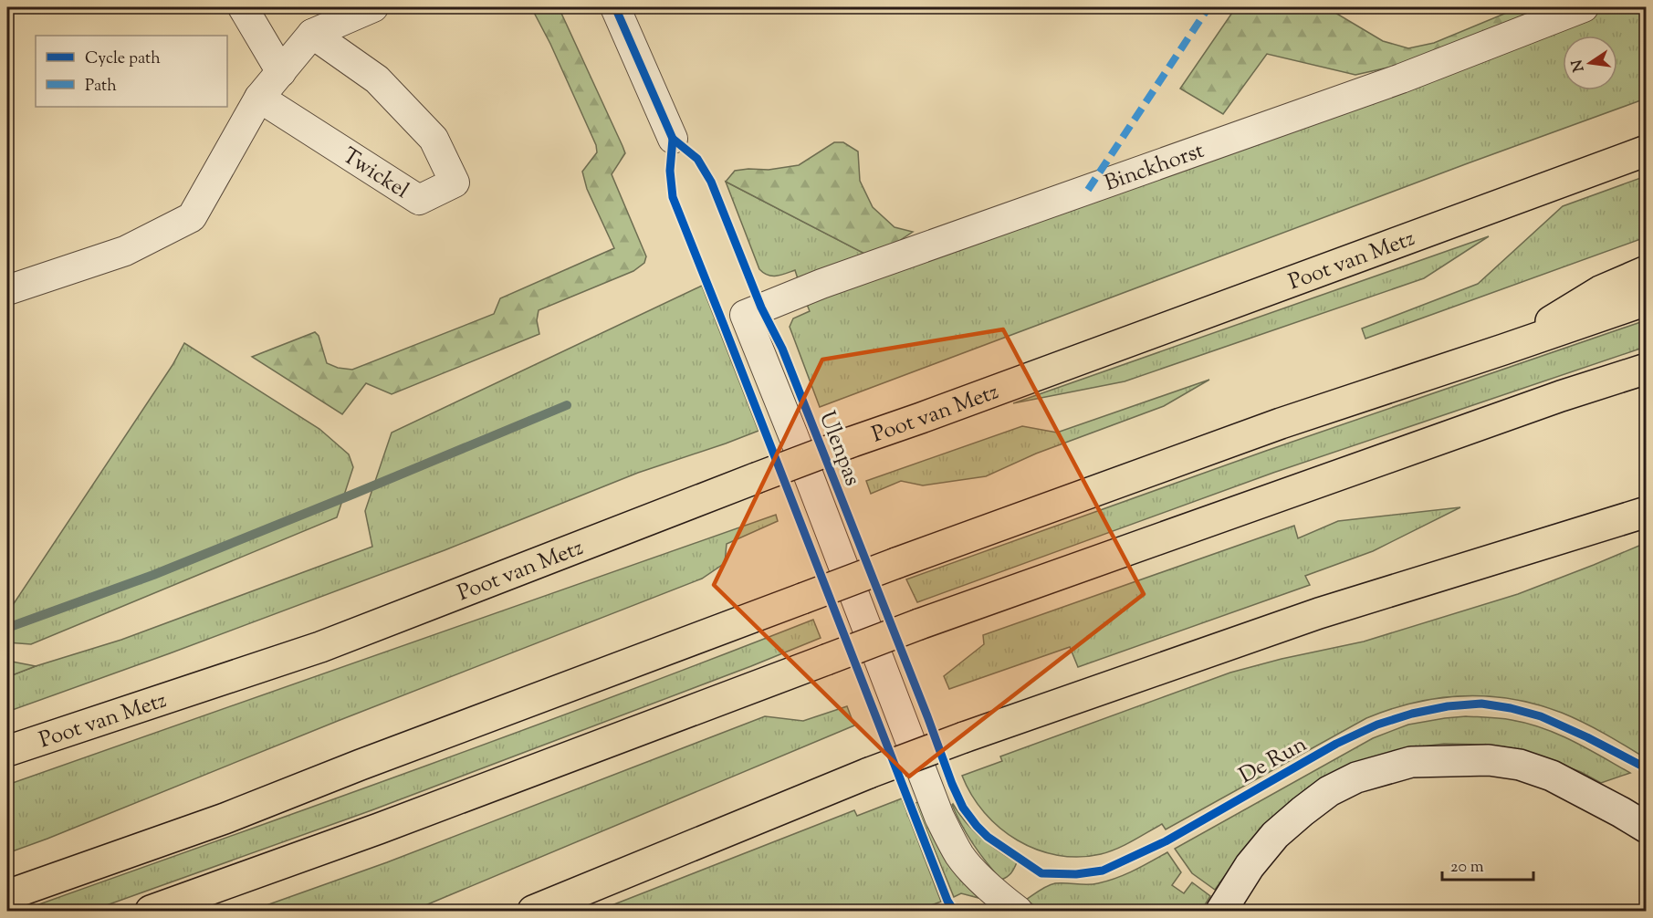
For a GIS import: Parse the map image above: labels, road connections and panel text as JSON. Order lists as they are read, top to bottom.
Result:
{
  "streets": {
    "highway": ["Poot van Metz"],
    "street": ["Binckhorst", "Twickel", "Ulenpas"],
    "cycle path": ["De Run"]
  },
  "crossings": [
    ["Binckhorst", "Ulenpas"]
  ],
  "legend": ["Cycle path", "Path"],
  "scale_bar": "20 m",
  "north": "left"
}
